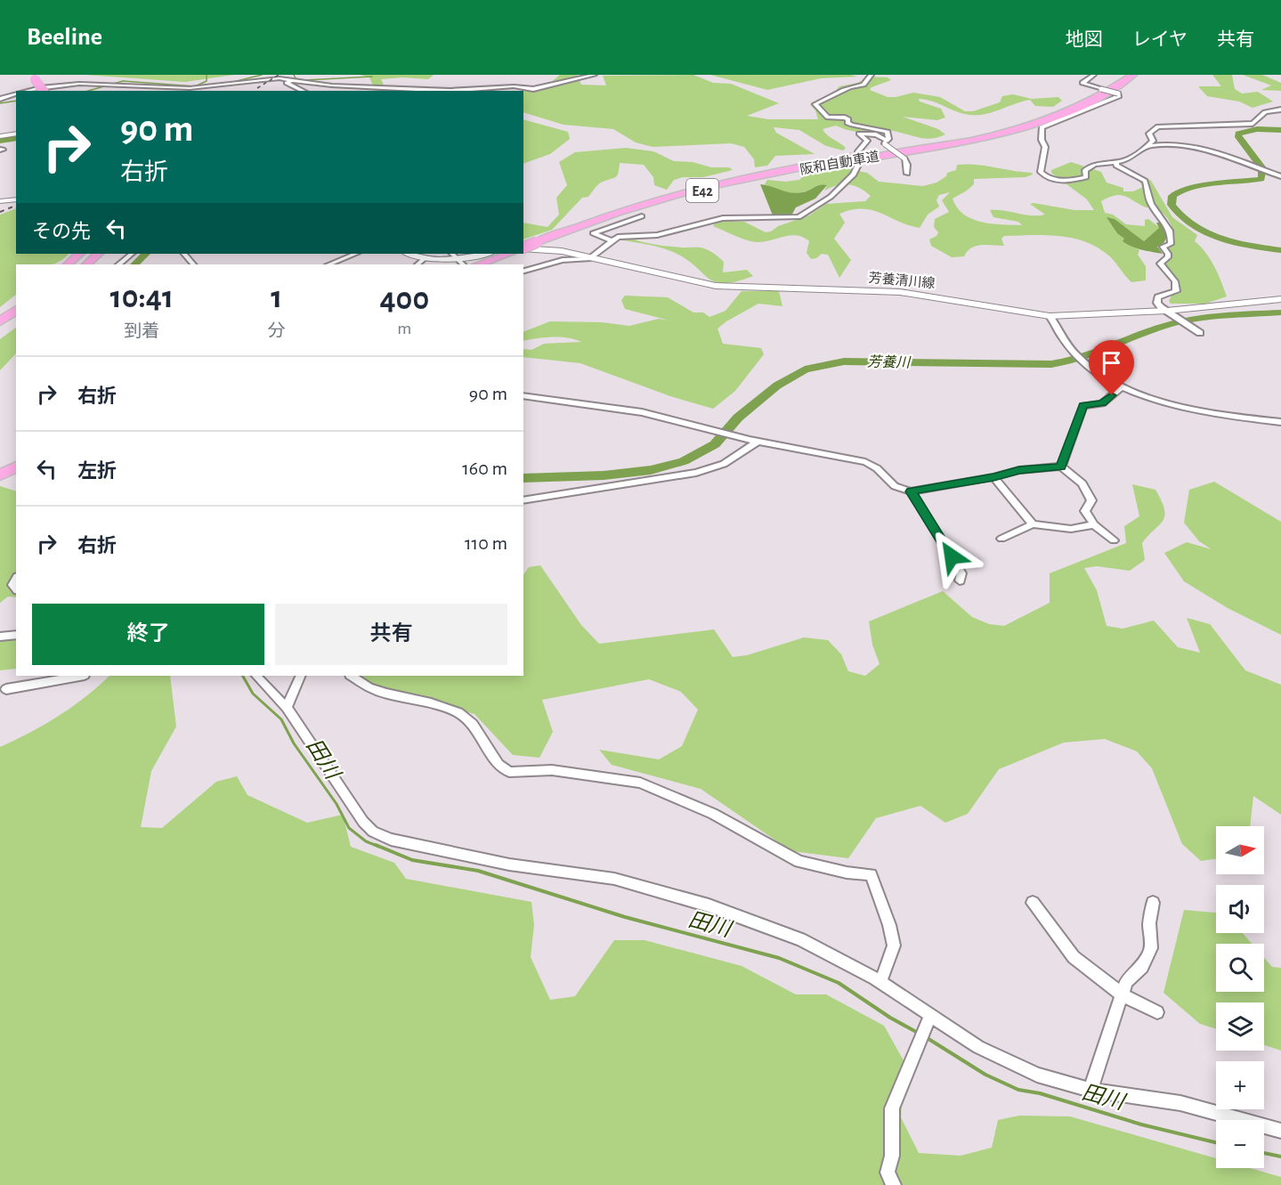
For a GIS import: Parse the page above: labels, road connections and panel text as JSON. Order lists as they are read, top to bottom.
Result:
{
  "streets": {
    "highway": ["阪和自動車道", "E42"],
    "main road": ["芳養清川線"]
  },
  "water": ["芳養川", "田川"],
  "north": "right",
  "page": {
    "header": "Beeline",
    "nav": ["地図", "レイヤ", "共有"],
    "turn": ["90 m", "右折"],
    "then": "その先",
    "eta": [
      "10:41",
      "到着",
      "1",
      "分",
      "400",
      "m"
    ],
    "list": [
      {
        "name": "右折",
        "value": "90 m"
      },
      {
        "name": "左折",
        "value": "160 m"
      },
      {
        "name": "右折",
        "value": "110 m"
      }
    ],
    "buttons": ["終了", "共有"],
    "map_buttons": ["+", "−"]
  }
}
